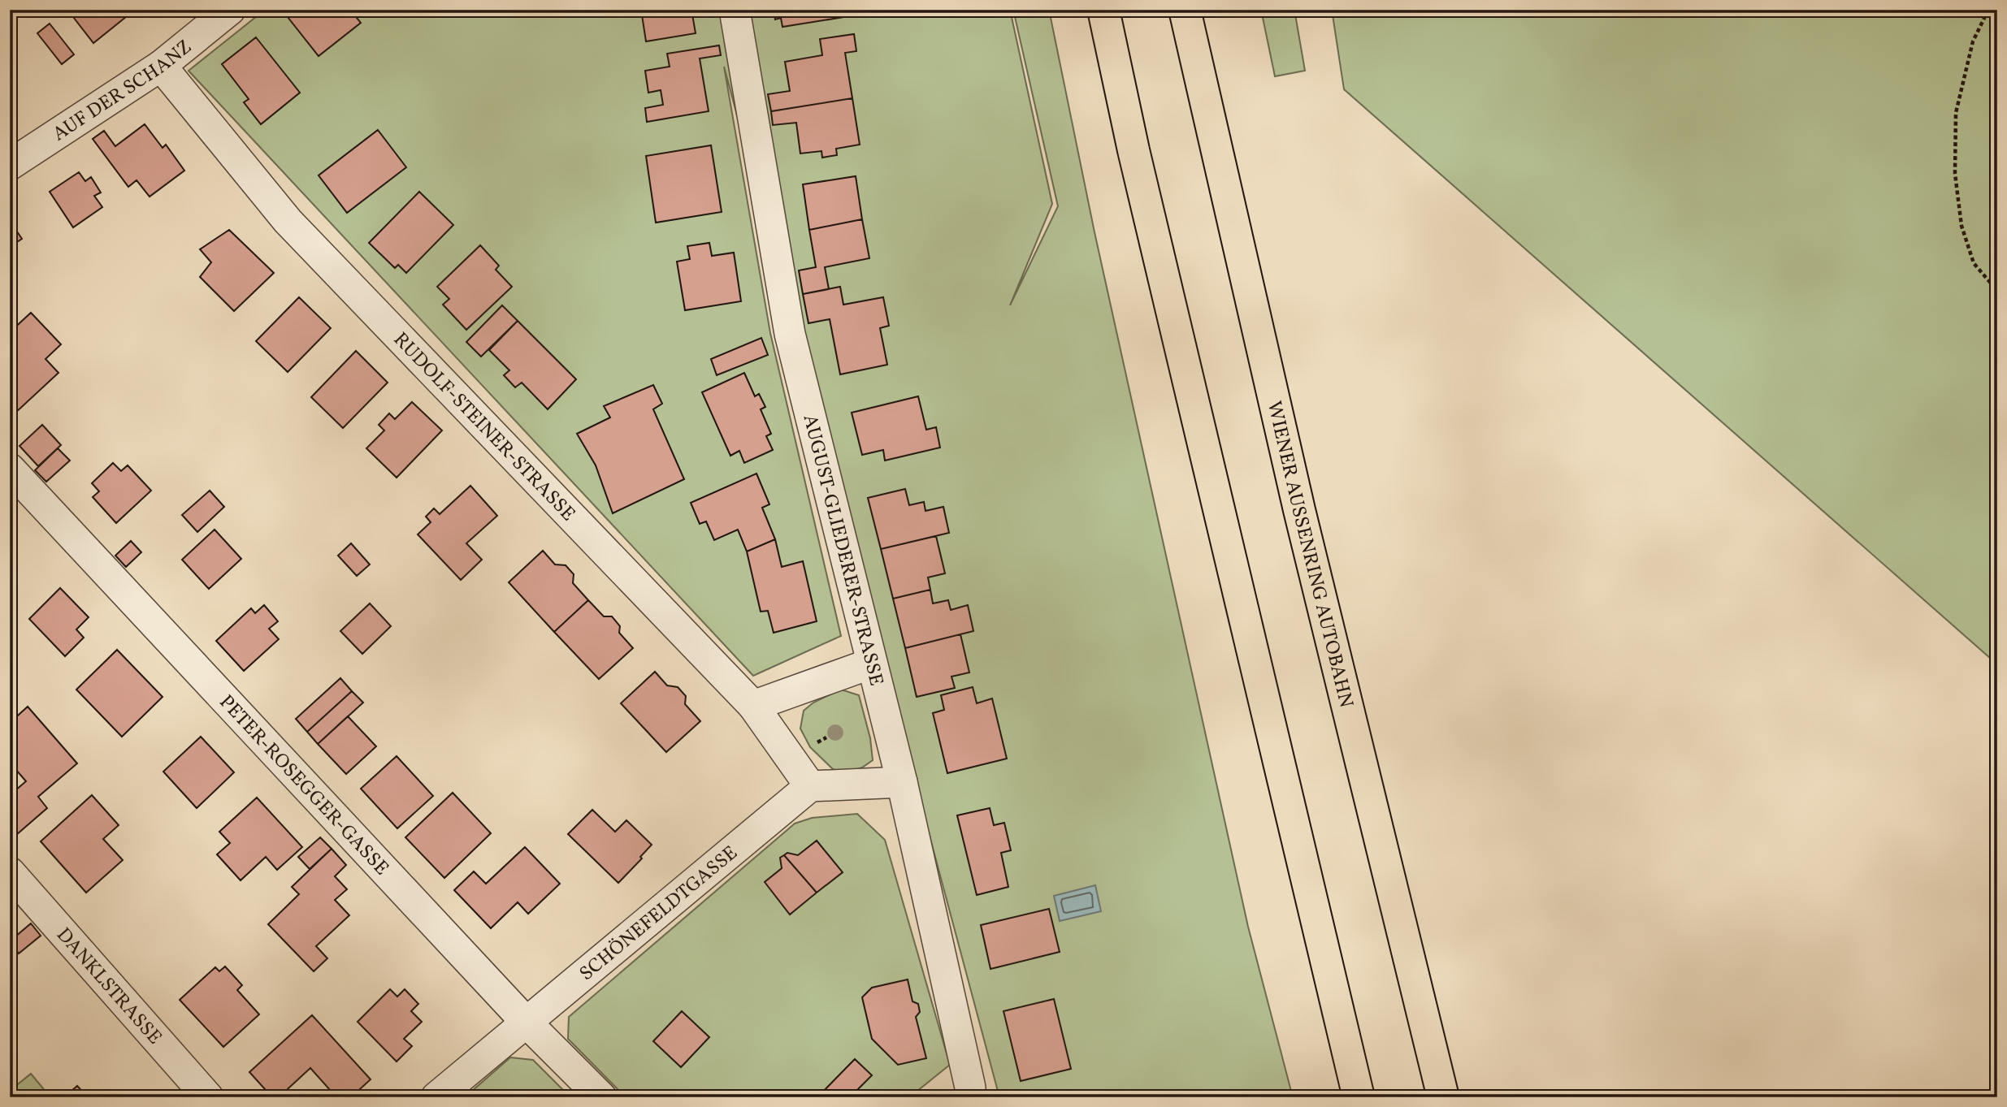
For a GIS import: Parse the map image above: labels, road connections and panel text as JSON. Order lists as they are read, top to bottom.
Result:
{
  "streets": {
    "highway": ["WIENER AUSSENRING AUTOBAHN"],
    "street": [
      "AUF DER SCHANZ",
      "RUDOLF-STEINER-STRASSE",
      "AUGUST-GLIEDERER-STRASSE",
      "PETER-ROSEGGER-GASSE",
      "SCHÖNEFELDTGASSE",
      "DANKLSTRASSE"
    ]
  },
  "crossings": [
    ["AUF DER SCHANZ", "RUDOLF-STEINER-STRASSE"],
    ["RUDOLF-STEINER-STRASSE", "SCHÖNEFELDTGASSE"],
    ["PETER-ROSEGGER-GASSE", "SCHÖNEFELDTGASSE"]
  ]
}
